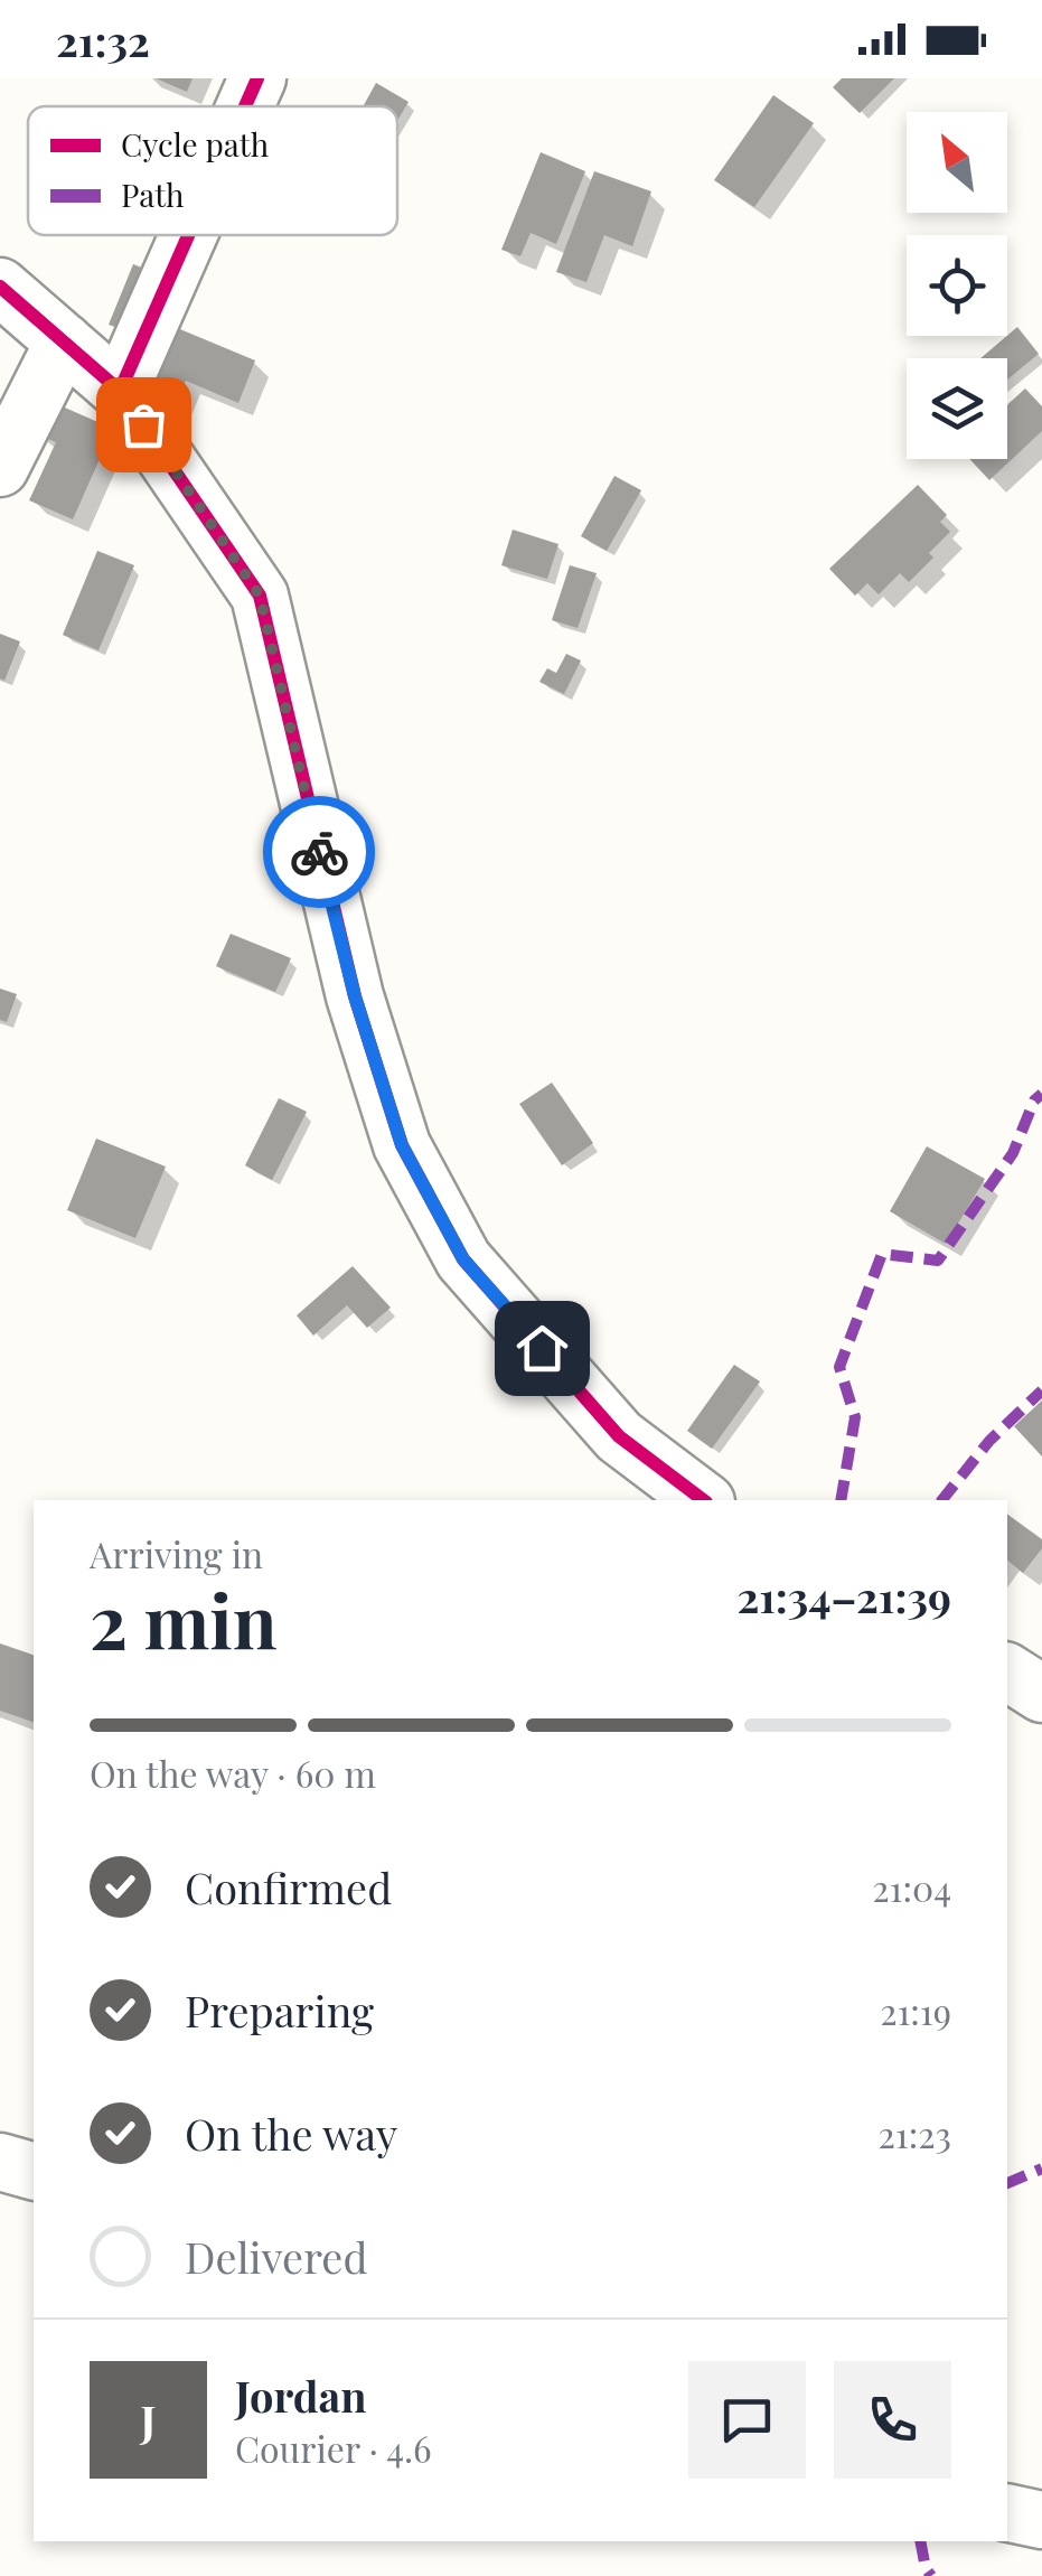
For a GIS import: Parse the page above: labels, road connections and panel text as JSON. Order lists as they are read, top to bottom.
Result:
{
  "legend": ["Cycle path", "Path"],
  "north": "top left",
  "page": {
    "status": "21:32",
    "heading": ["2 min", "Arriving in", "21:34–21:39"],
    "panel": ["Jordan", "Courier · 4.6"],
    "bar": "On the way · 60 m",
    "list": [
      ["Confirmed", "21:04"],
      ["Preparing", "21:19"],
      ["On the way", "21:23"],
      "Delivered"
    ],
    "round": "J"
  }
}
